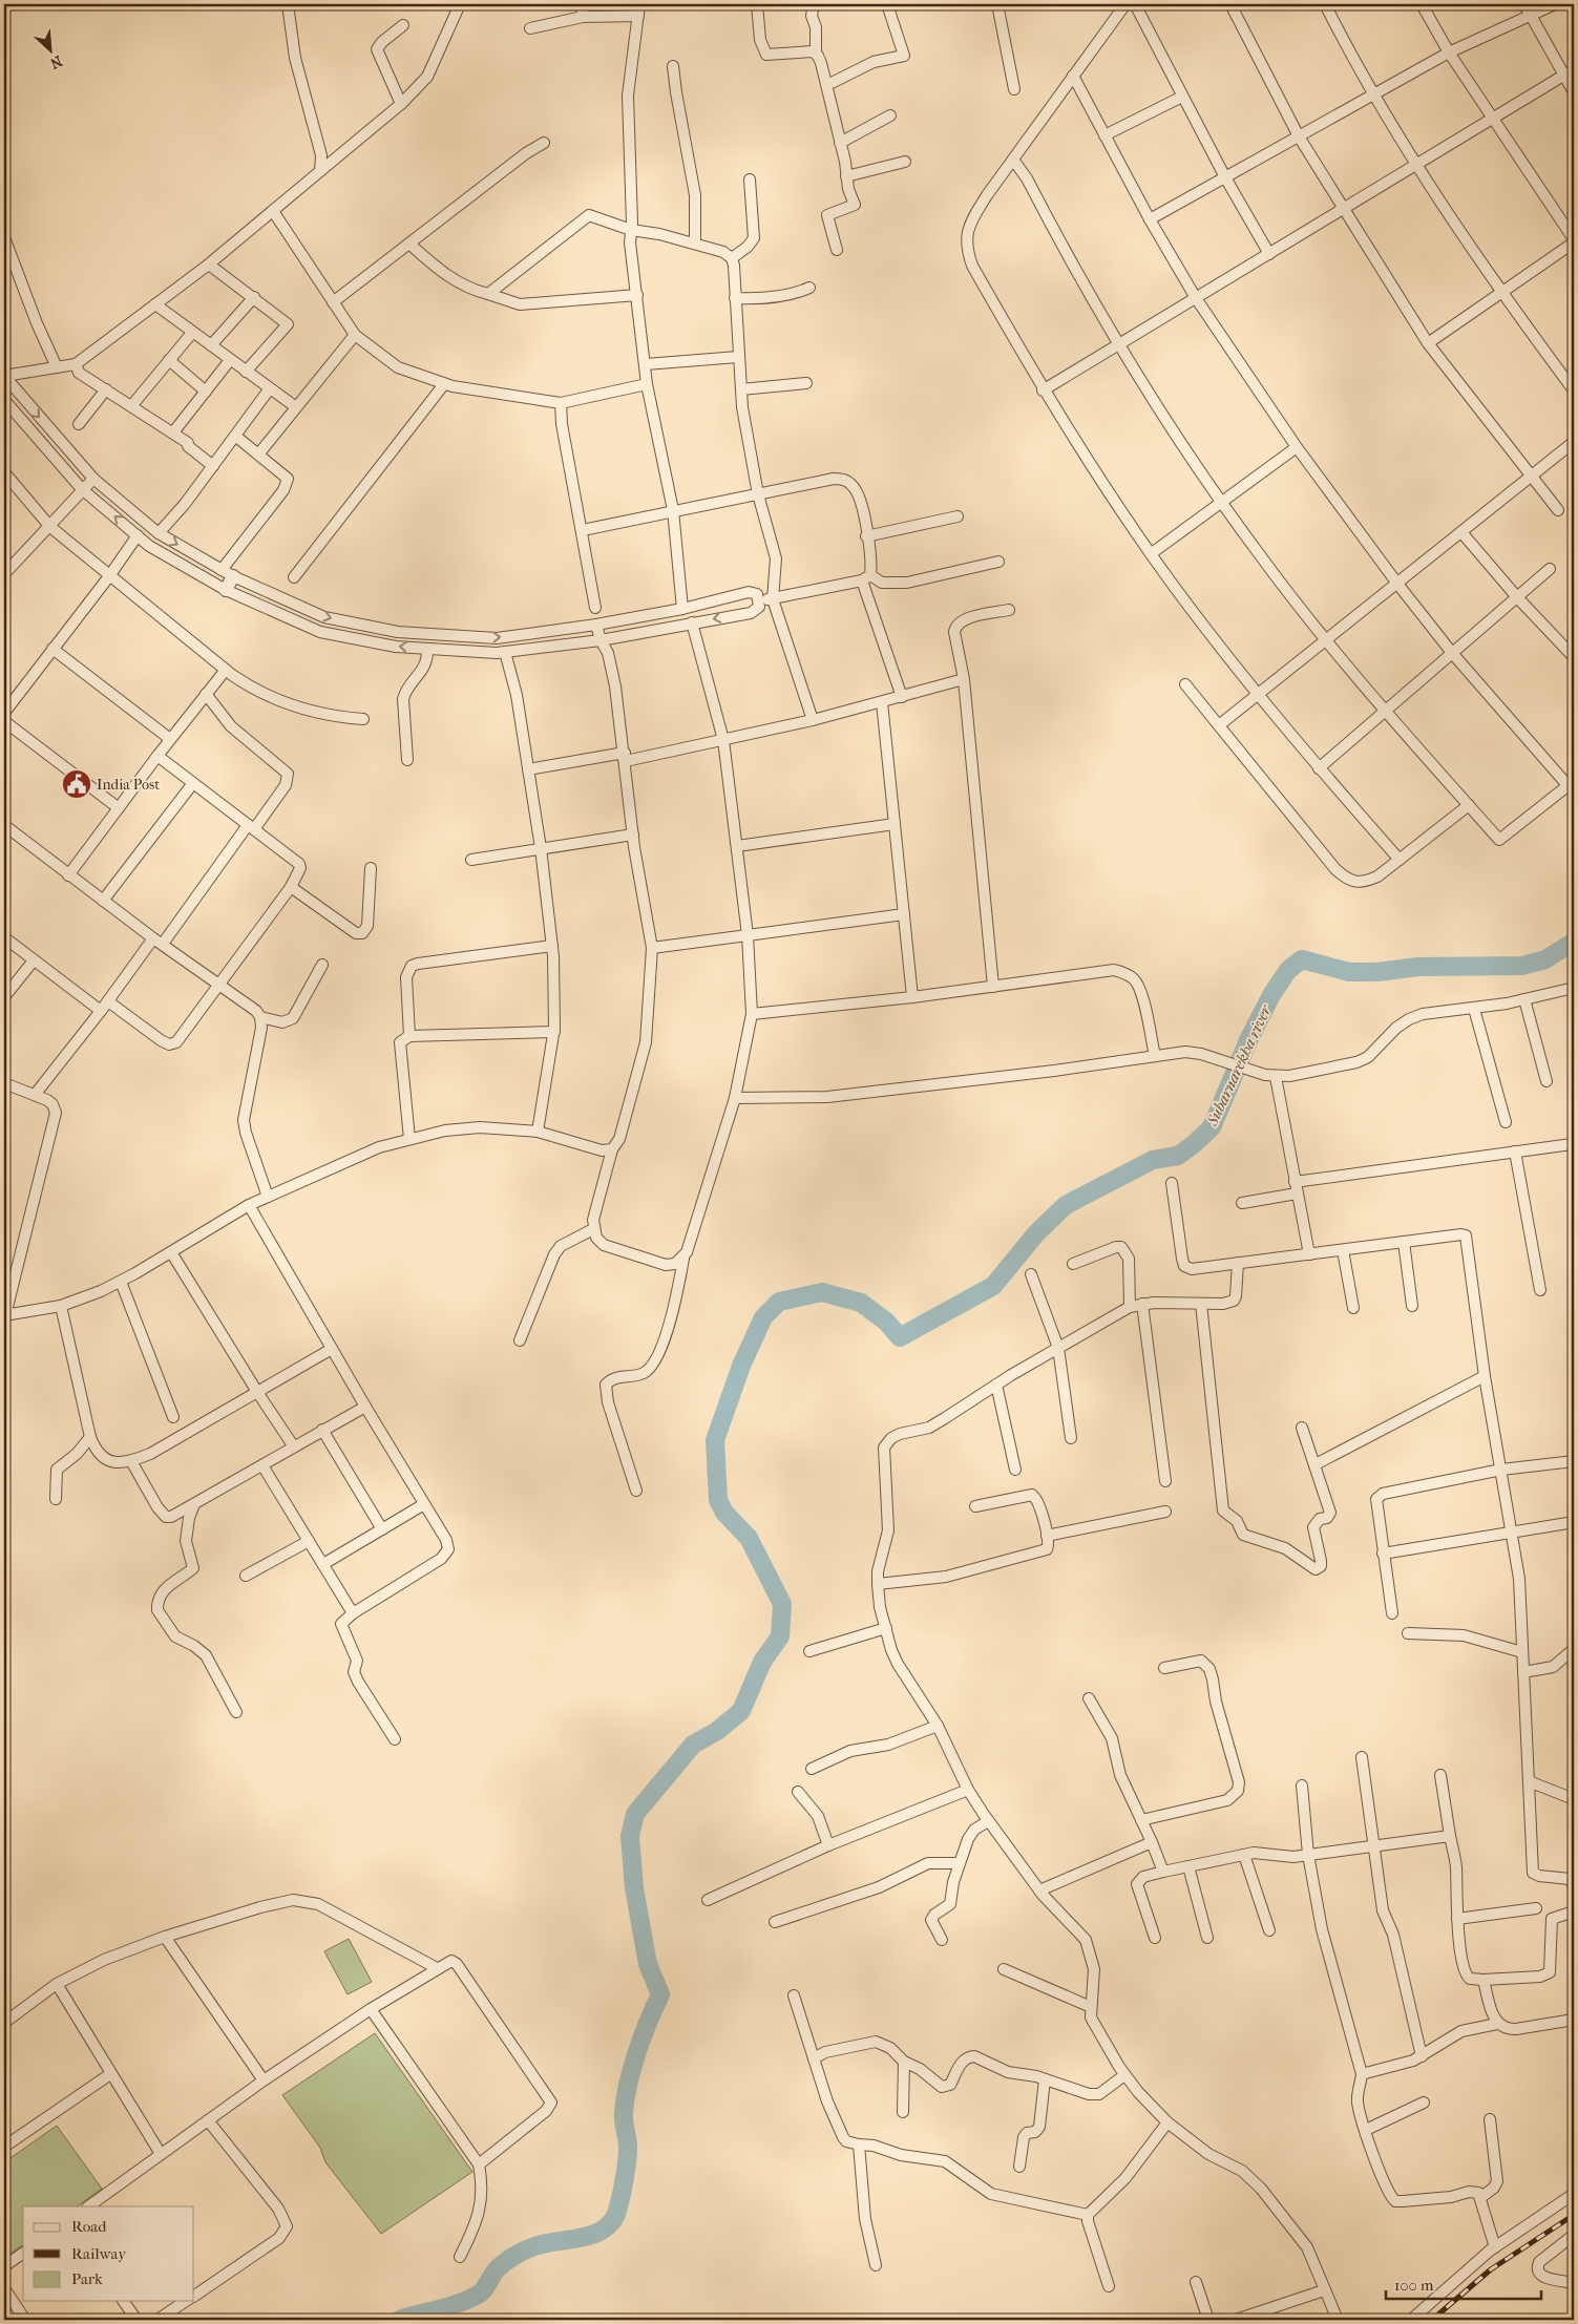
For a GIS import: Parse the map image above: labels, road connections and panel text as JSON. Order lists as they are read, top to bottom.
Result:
{
  "water": ["Subarnarekha river"],
  "places": {
    "public building": ["India Post"]
  },
  "legend": ["Road", "Railway", "Park"],
  "scale_bar": "100 m",
  "north": "bottom right"
}
